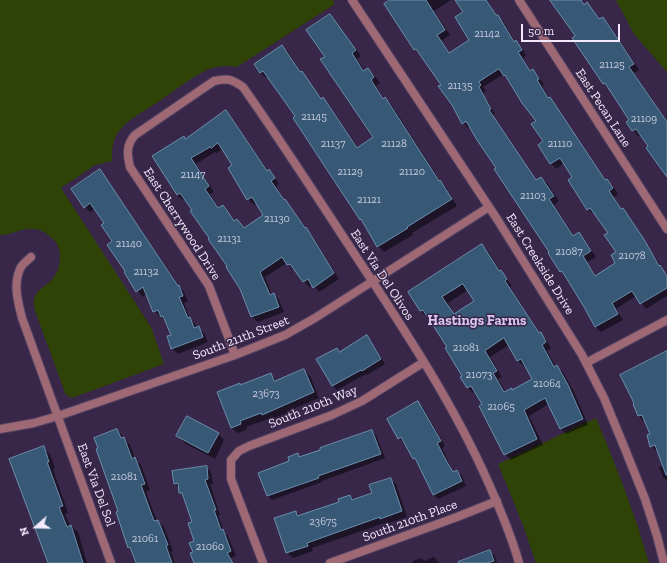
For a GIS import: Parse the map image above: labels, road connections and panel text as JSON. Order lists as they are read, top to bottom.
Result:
{
  "streets": {
    "street": [
      "East Pecan Lane",
      "East Cherrywood Drive",
      "East Creekside Drive",
      "East Via Del Olivos",
      "South 211th Street",
      "South 210th Way",
      "East Via Del Sol",
      "South 210th Place"
    ]
  },
  "crossings": [
    ["East Cherrywood Drive", "East Via Del Olivos"],
    ["East Cherrywood Drive", "South 211th Street"],
    ["East Creekside Drive", "South 211th Street"],
    ["East Via Del Olivos", "South 211th Street"],
    ["East Via Del Olivos", "South 210th Way"],
    ["East Via Del Olivos", "South 210th Place"],
    ["South 211th Street", "East Via Del Sol"]
  ],
  "districts": ["Hastings Farms"],
  "house_numbers": [
    "21142",
    "21125",
    "21135",
    "21145",
    "21109",
    "21137",
    "21128",
    "21110",
    "21129",
    "21120",
    "21147",
    "21103",
    "21121",
    "21130",
    "21131",
    "21140",
    "21087",
    "21078",
    "21132",
    "21081",
    "21073",
    "21064",
    "23673",
    "21065",
    "21081",
    "23675",
    "21061",
    "21060"
  ],
  "scale_bar": "50 m",
  "north": "left"
}
